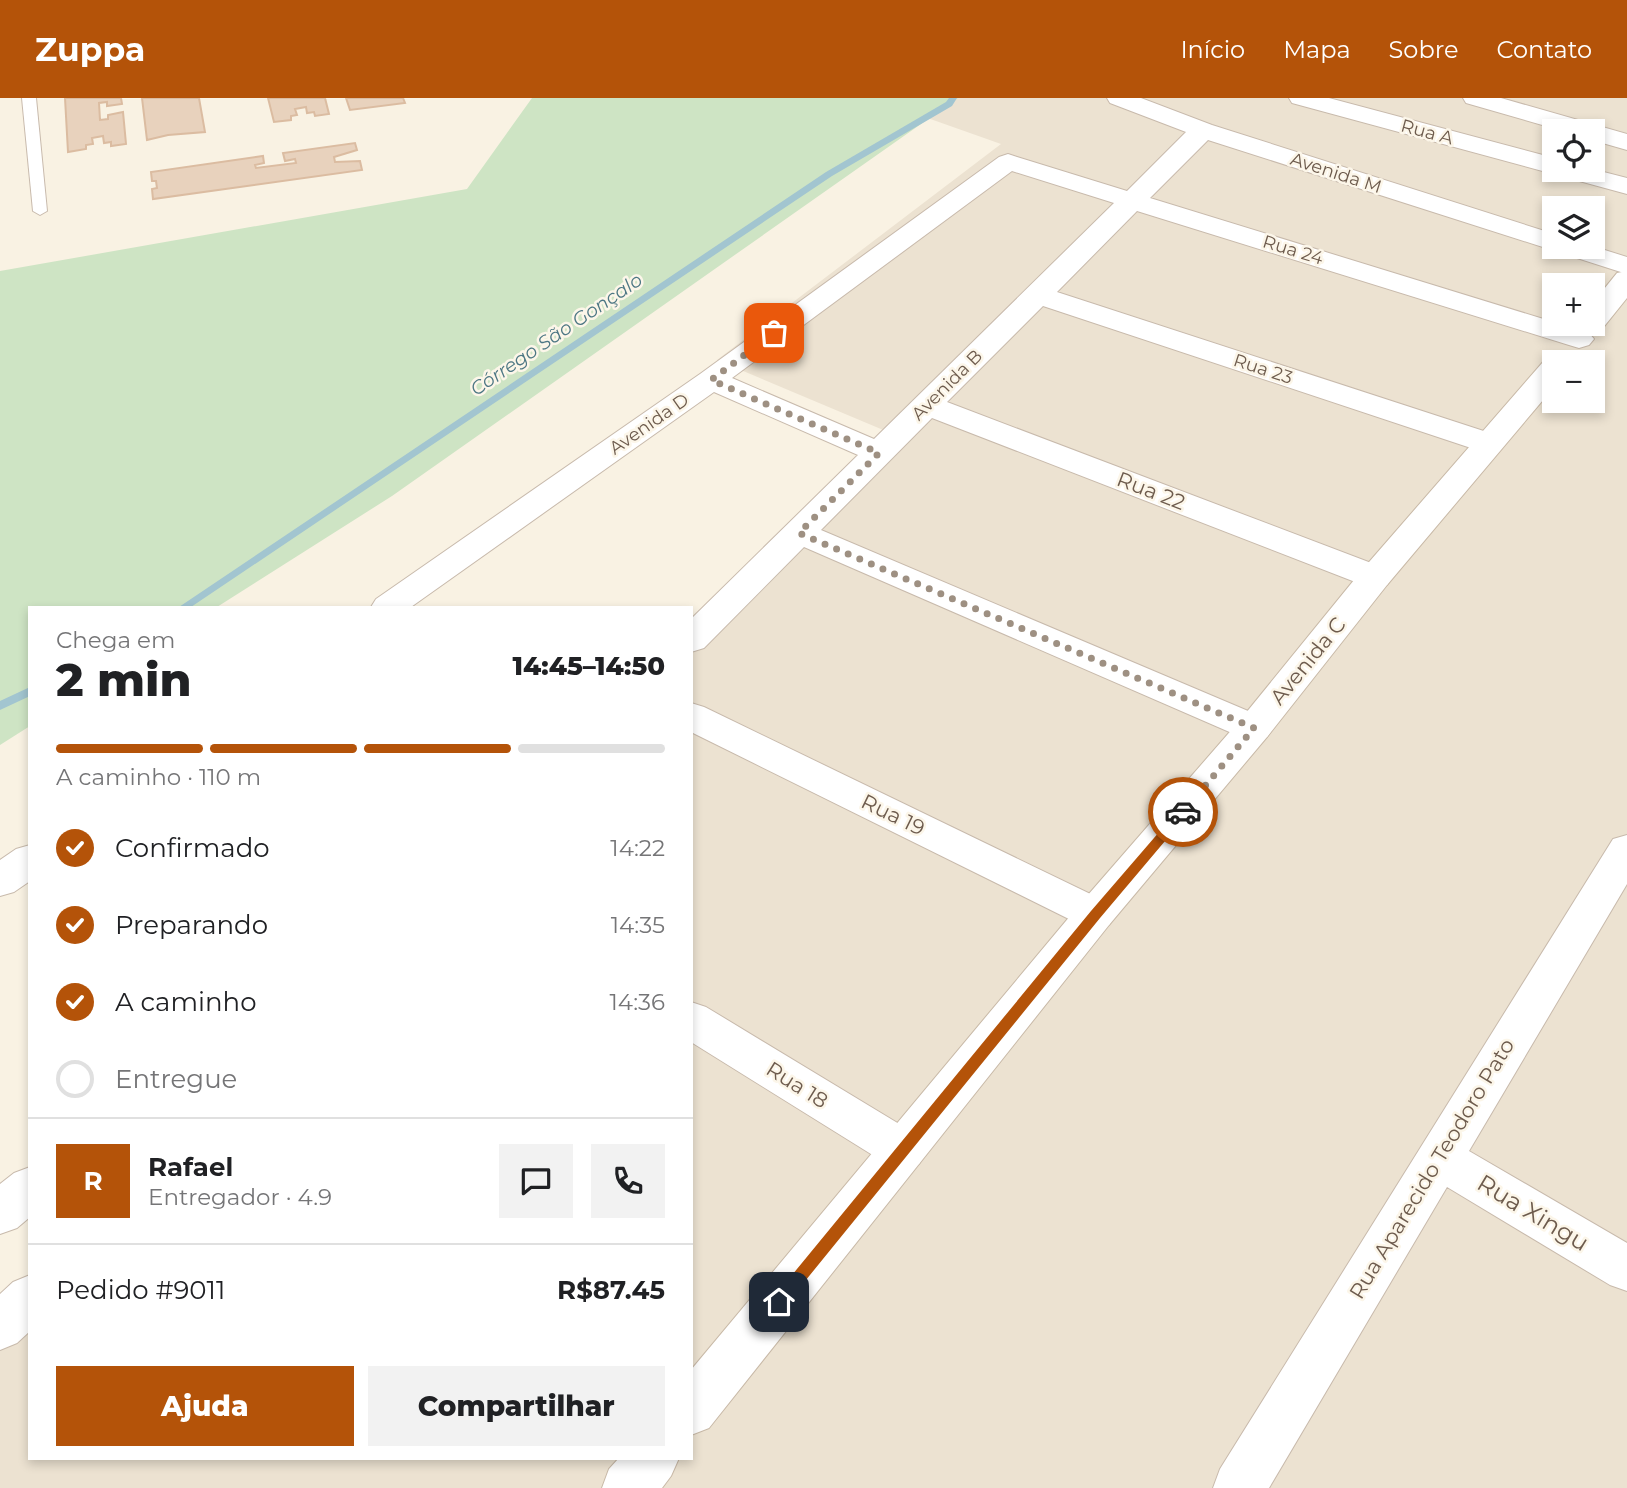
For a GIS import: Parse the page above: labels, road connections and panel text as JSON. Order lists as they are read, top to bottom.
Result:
{
  "streets": {
    "street": [
      "Rua A",
      "Avenida M",
      "Rua 24",
      "Rua 23",
      "Avenida B",
      "Avenida D",
      "Rua 22",
      "Avenida C",
      "Rua 19",
      "Rua 18",
      "Rua Aparecido Teodoro Pato",
      "Rua Xingu"
    ]
  },
  "crossings": [
    ["Avenida M", "Avenida B"],
    ["Rua 24", "Avenida B"],
    ["Rua 24", "Avenida D"],
    ["Rua 24", "Avenida C"],
    ["Rua 23", "Avenida B"],
    ["Rua 23", "Avenida C"],
    ["Avenida B", "Rua 22"],
    ["Rua 22", "Avenida C"],
    ["Avenida C", "Rua 19"],
    ["Avenida C", "Rua 18"],
    ["Rua Aparecido Teodoro Pato", "Rua Xingu"]
  ],
  "water": ["Córrego São Gonçalo"],
  "page": {
    "header": "Zuppa",
    "nav": [
      "Início",
      "Mapa",
      "Sobre",
      "Contato"
    ],
    "map_buttons": ["+", "−"],
    "heading": ["2 min", "Chega em", "14:45–14:50"],
    "panel": [
      "Rafael",
      "Entregador · 4.9",
      "Pedido #9011",
      "R$87.45"
    ],
    "bar": "A caminho · 110 m",
    "list": [
      ["Confirmado", "14:22"],
      ["Preparando", "14:35"],
      ["A caminho", "14:36"],
      "Entregue"
    ],
    "round": "R",
    "buttons": ["Ajuda", "Compartilhar"]
  }
}
